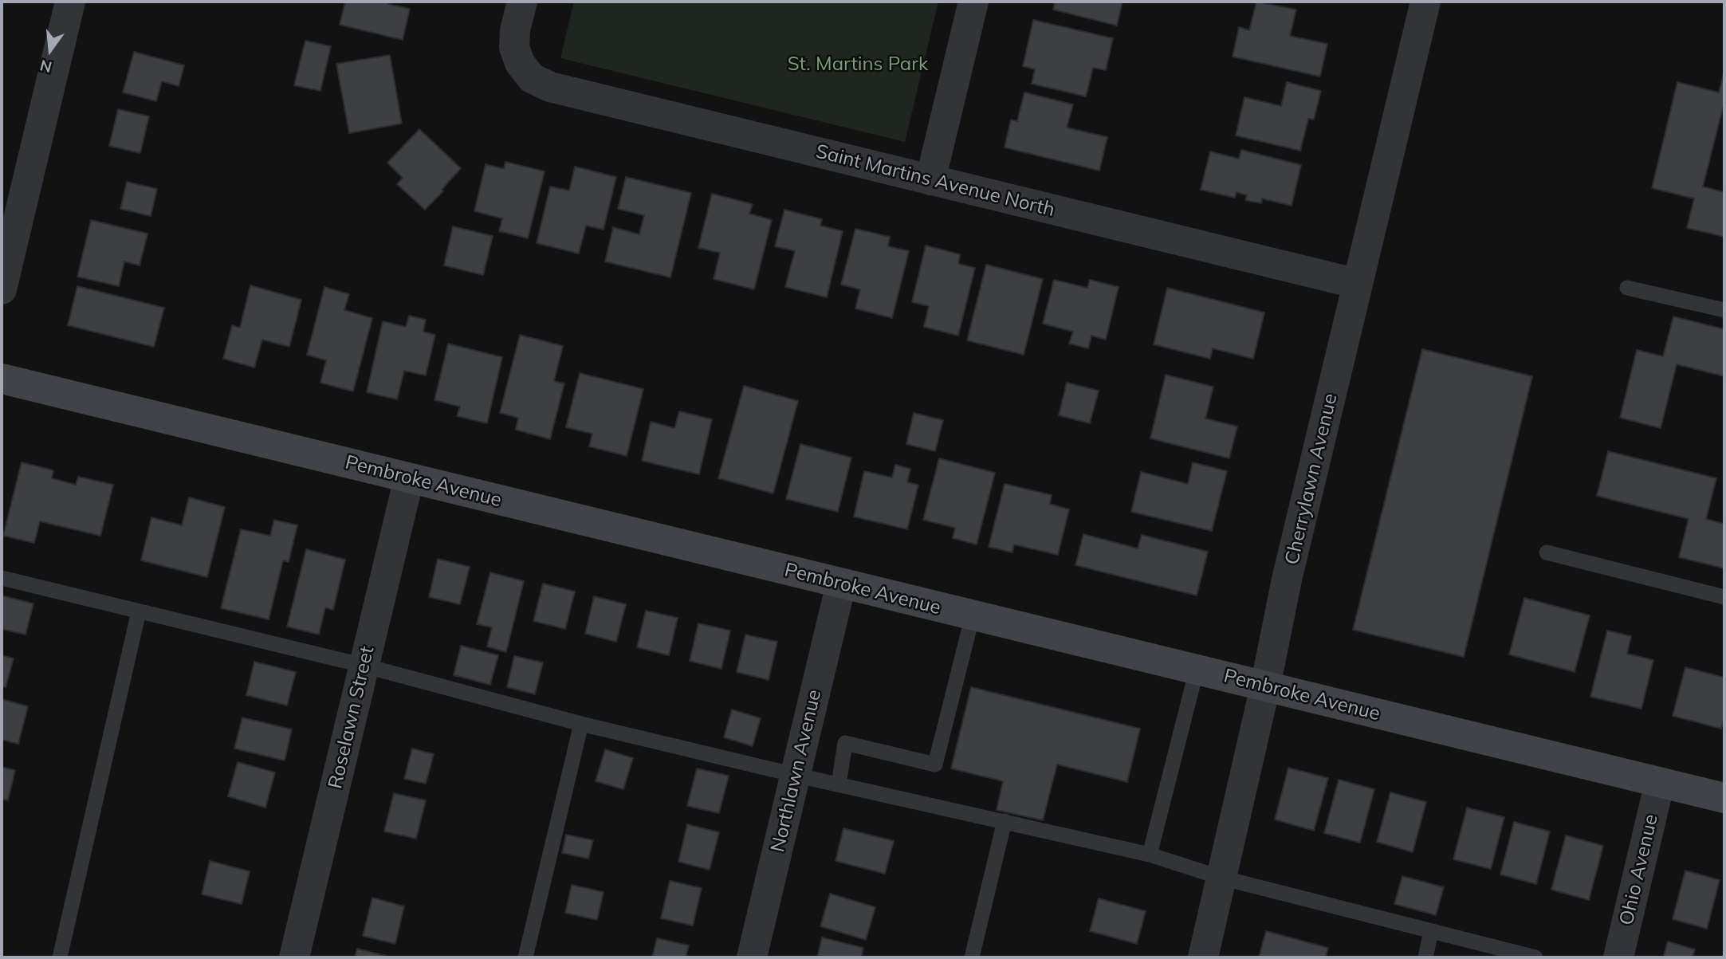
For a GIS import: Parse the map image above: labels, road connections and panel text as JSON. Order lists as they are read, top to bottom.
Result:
{
  "streets": {
    "street": [
      "Saint Martins Avenue North",
      "Cherrylawn Avenue",
      "Pembroke Avenue",
      "Roselawn Street",
      "Northlawn Avenue",
      "Ohio Avenue"
    ]
  },
  "crossings": [
    ["Saint Martins Avenue North", "Cherrylawn Avenue"],
    ["Cherrylawn Avenue", "Pembroke Avenue"],
    ["Pembroke Avenue", "Roselawn Street"],
    ["Pembroke Avenue", "Northlawn Avenue"],
    ["Pembroke Avenue", "Ohio Avenue"]
  ],
  "parks": ["St. Martins Park"],
  "north": "bottom"
}
